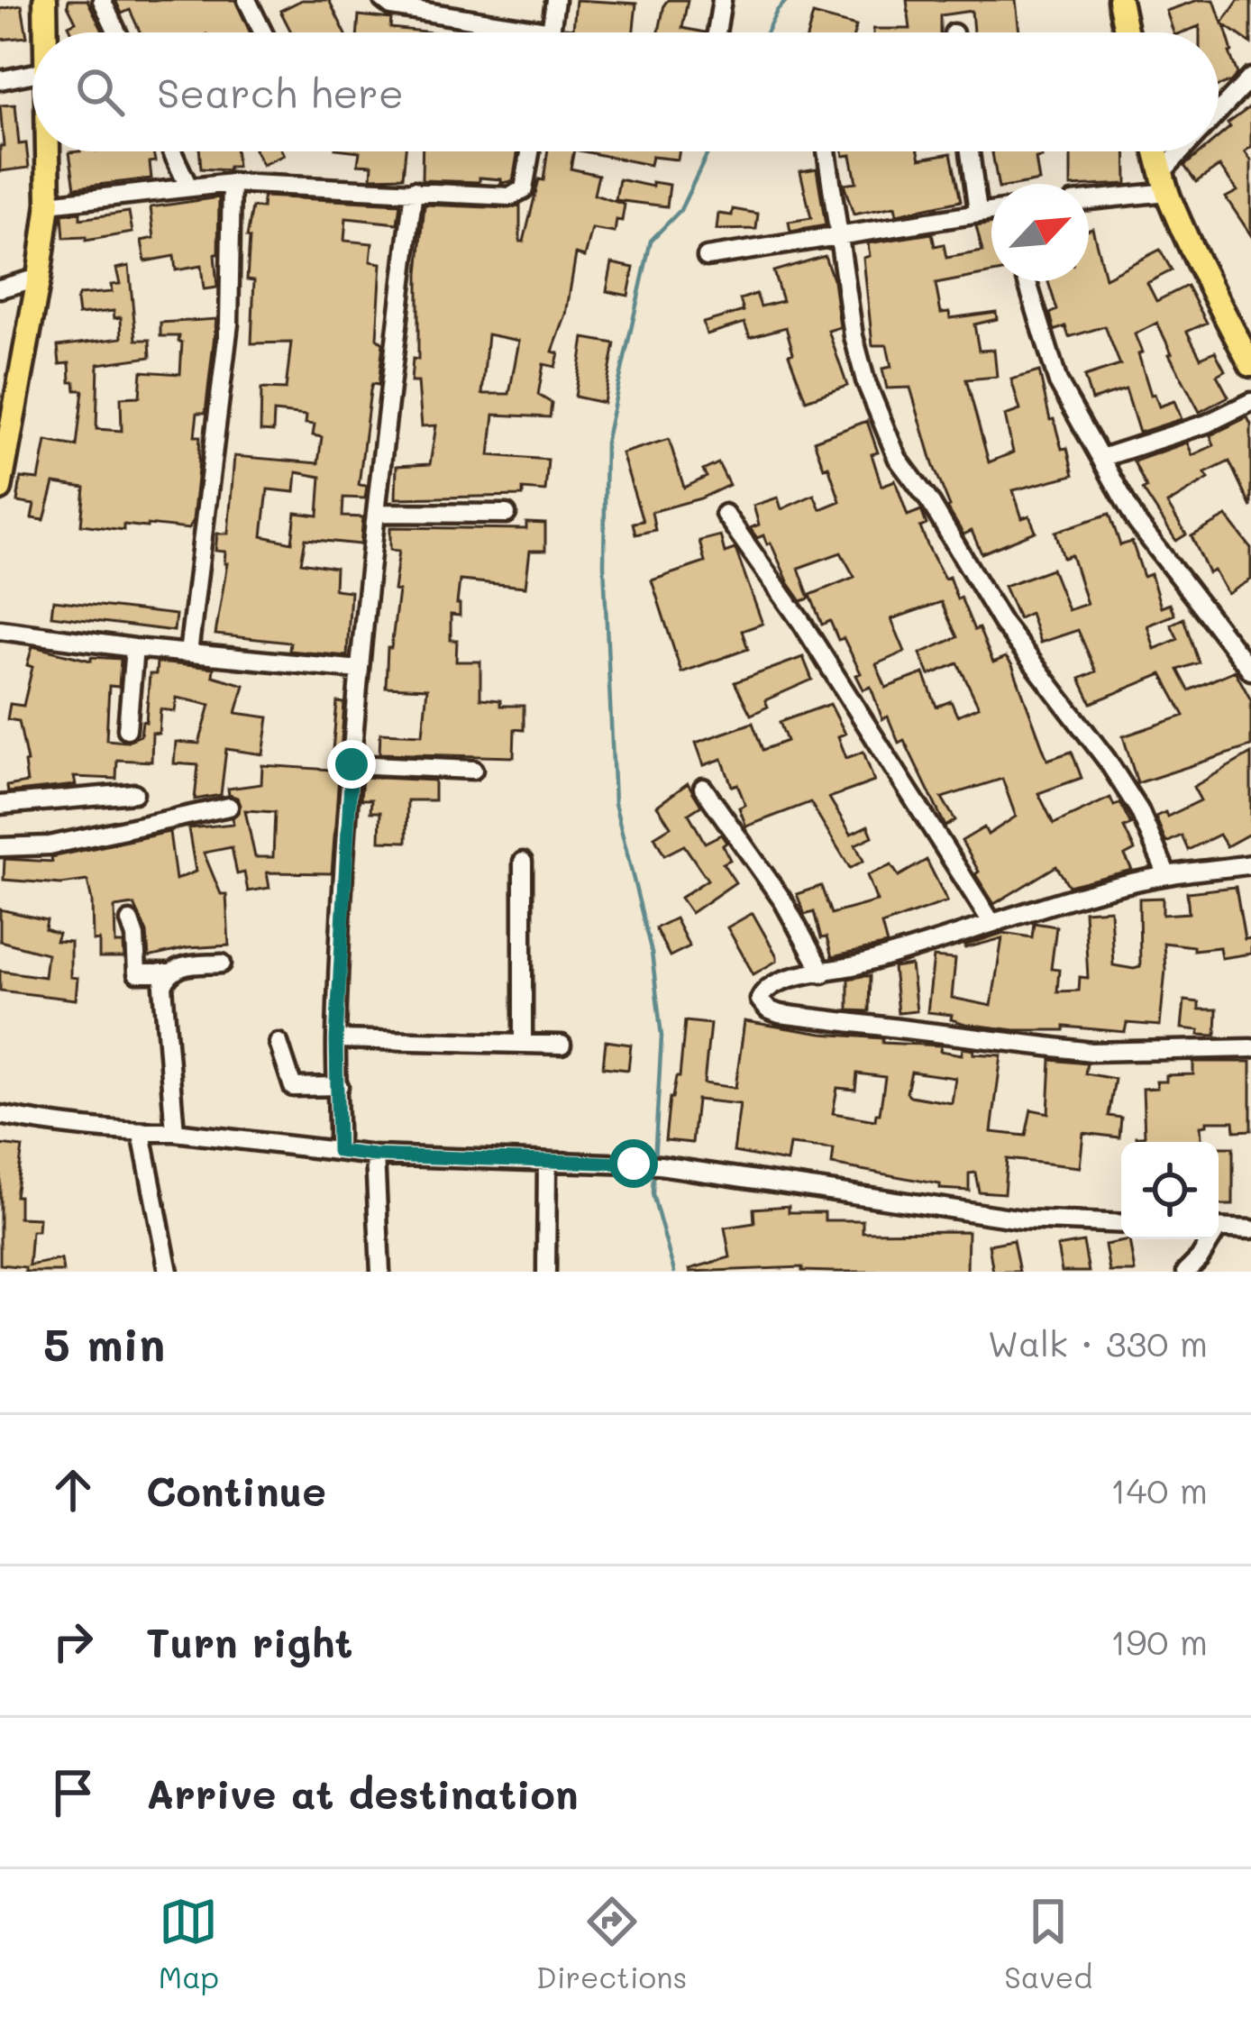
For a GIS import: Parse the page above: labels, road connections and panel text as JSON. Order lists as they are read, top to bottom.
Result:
{
  "north": "top right",
  "page": {
    "search": "Search here",
    "heading": ["5 min", "Walk · 330 m"],
    "list": [
      ["Continue", "140 m"],
      ["Turn right", "190 m"],
      "Arrive at destination"
    ],
    "nav": ["Map", "Directions", "Saved"]
  }
}
